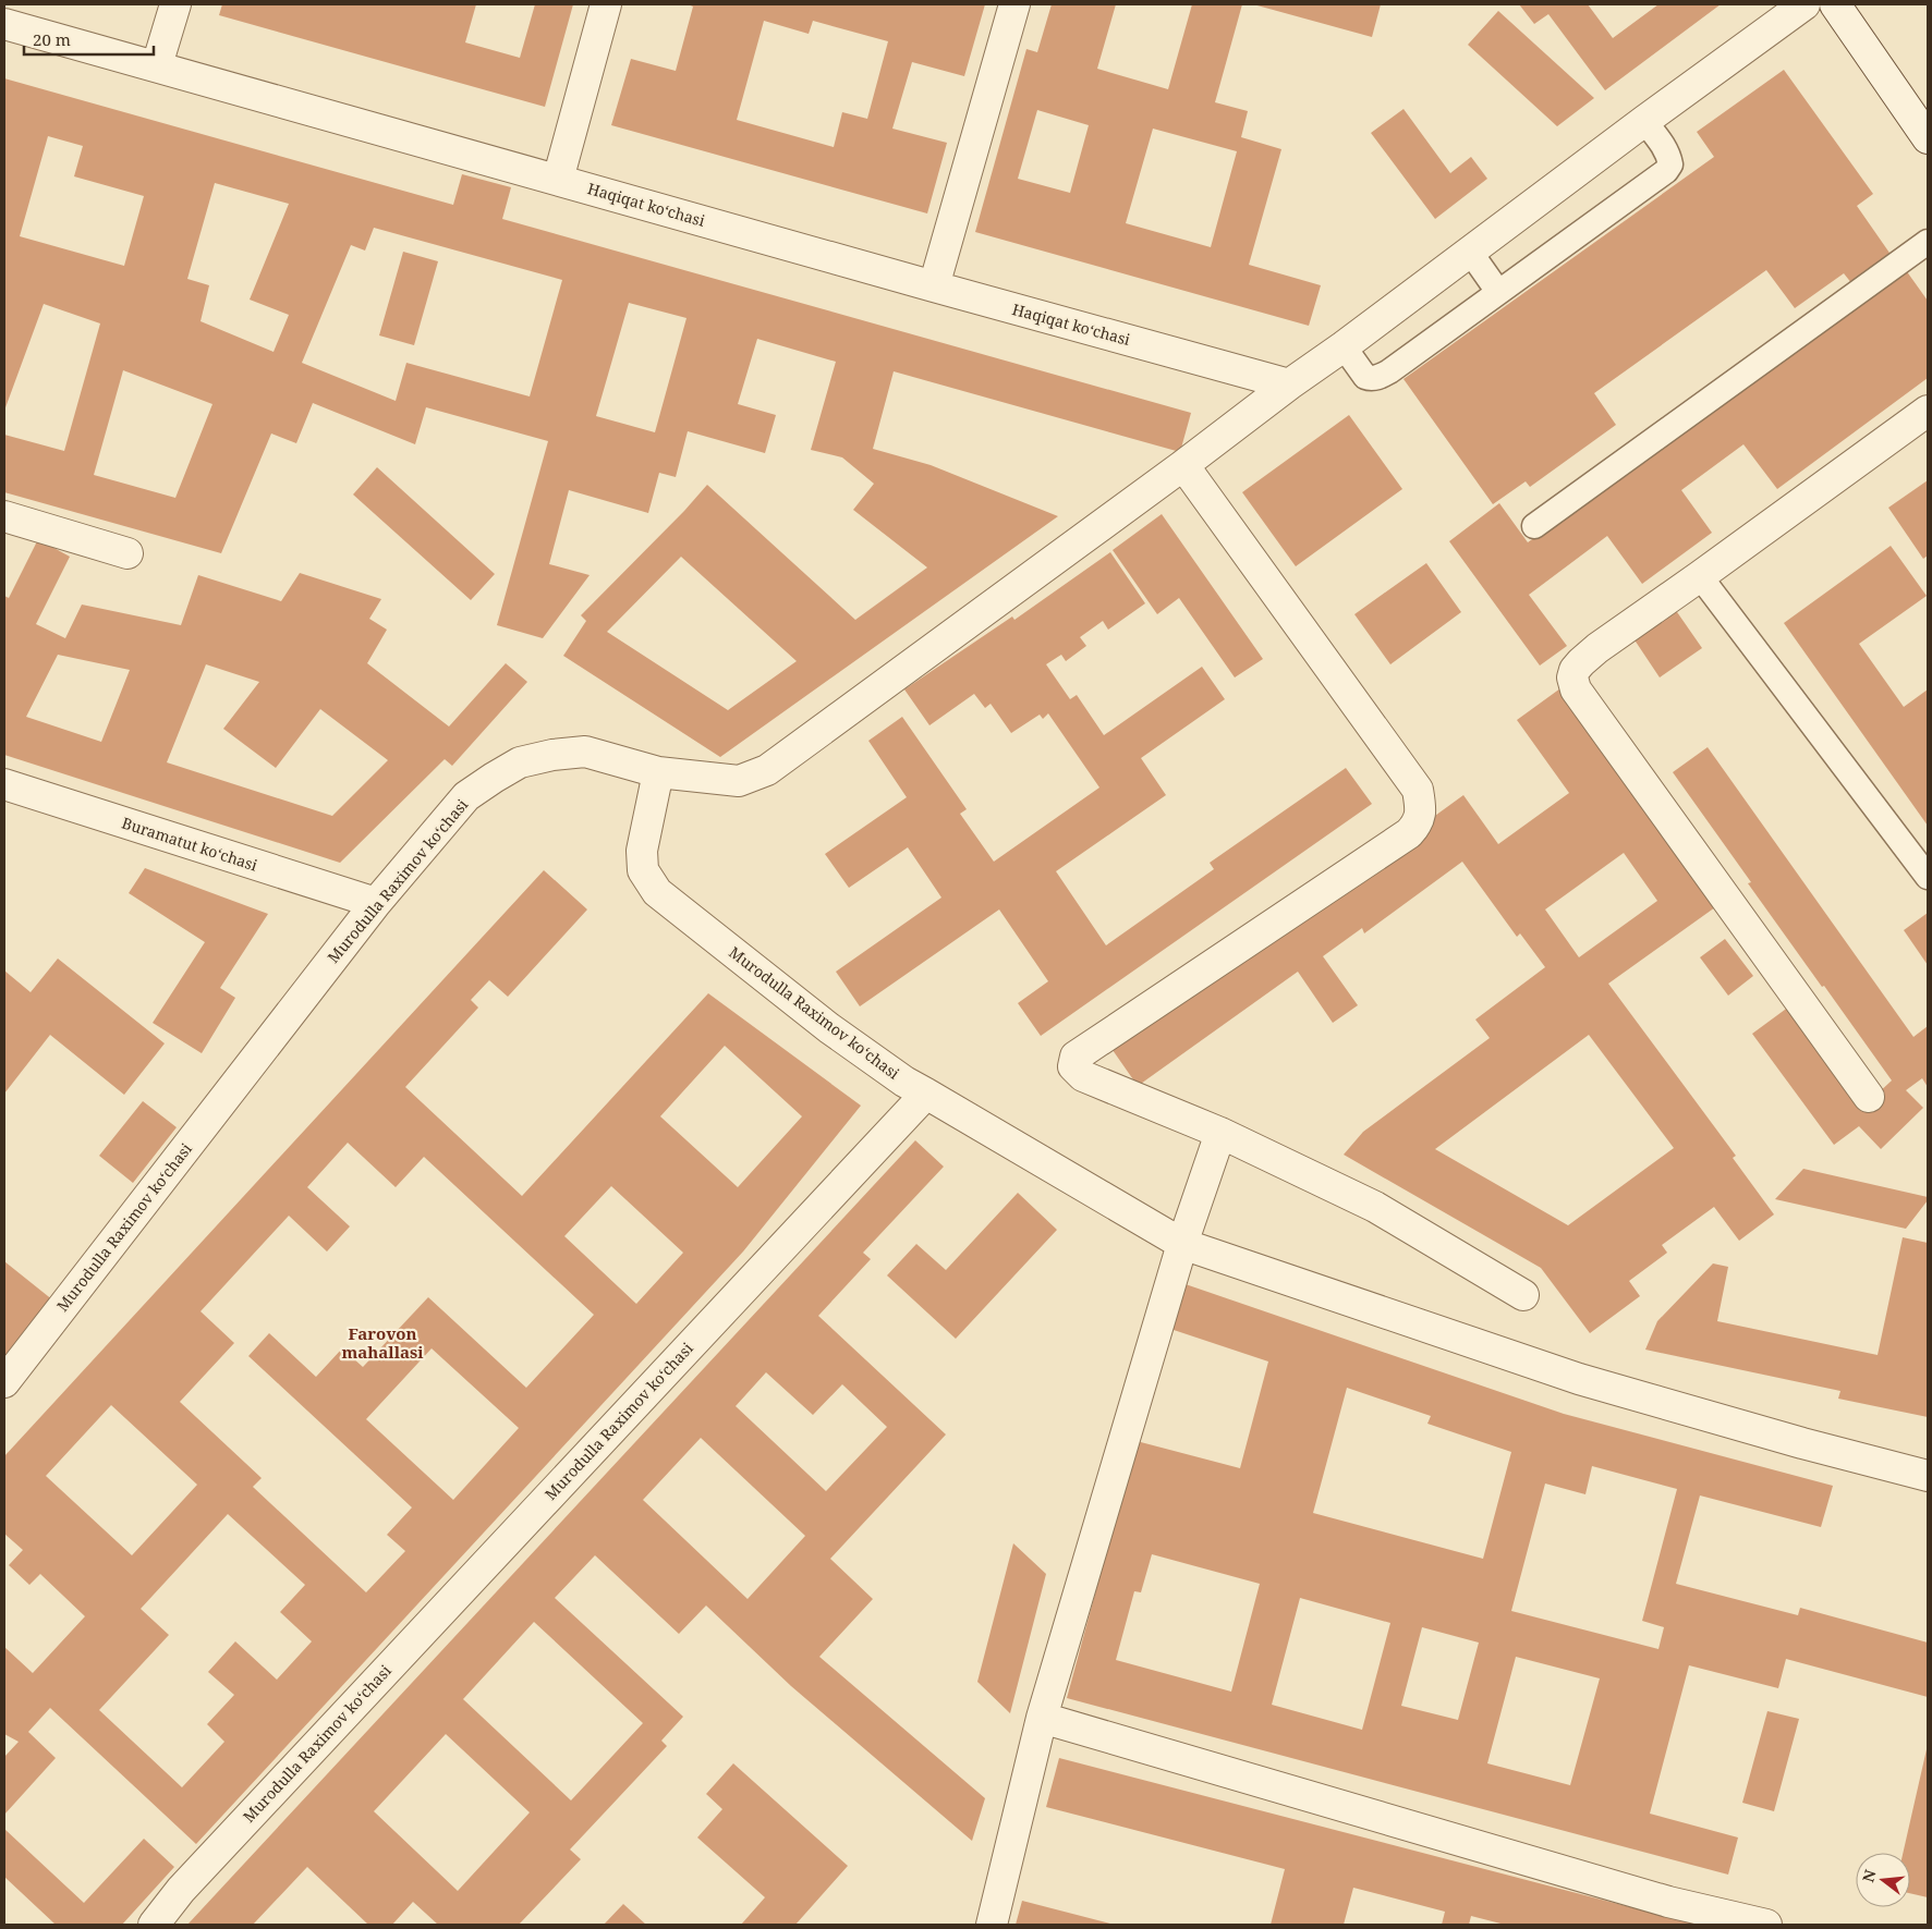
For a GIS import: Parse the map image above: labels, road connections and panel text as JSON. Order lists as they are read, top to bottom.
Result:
{
  "streets": {
    "street": ["Haqiqat koʻchasi", "Buramatut koʻchasi", "Murodulla Raximov koʻchasi"]
  },
  "crossings": [
    ["Buramatut koʻchasi", "Murodulla Raximov koʻchasi"]
  ],
  "districts": ["Farovon mahallasi"],
  "scale_bar": "20 m",
  "north": "left"
}
